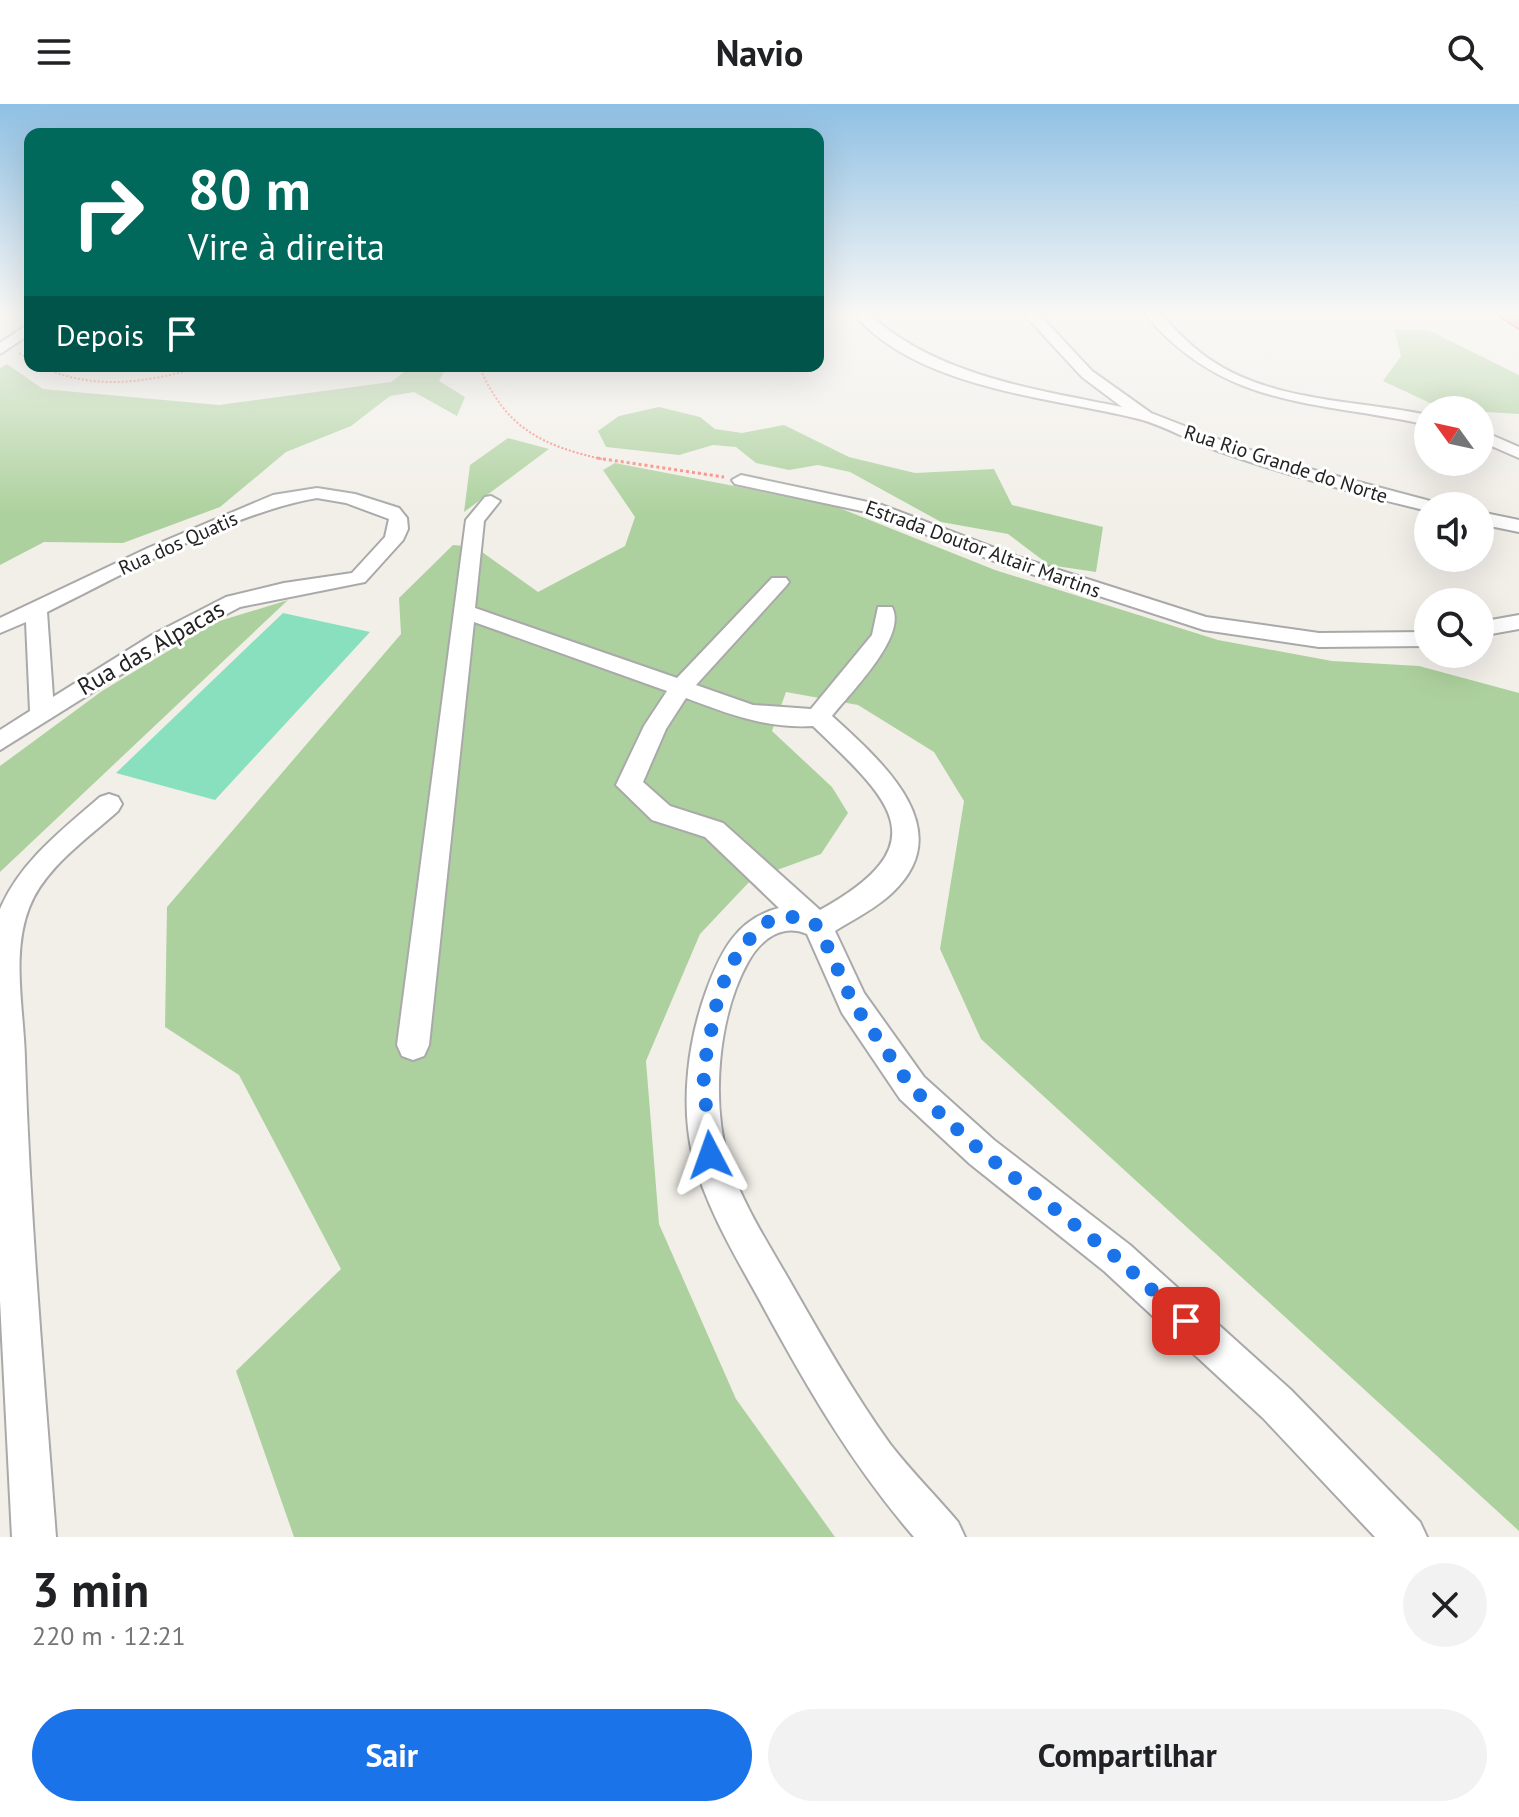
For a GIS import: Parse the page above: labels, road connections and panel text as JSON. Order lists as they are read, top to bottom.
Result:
{
  "streets": {
    "street": [
      "Rua Rio Grande do Norte",
      "Rua dos Quatis",
      "Estrada Doutor Altair Martins",
      "Rua das Alpacas"
    ]
  },
  "crossings": [
    ["Rua dos Quatis", "Rua das Alpacas"]
  ],
  "north": "top left",
  "page": {
    "header": "Navio",
    "turn": ["80 m", "Vire à direita"],
    "then": "Depois",
    "heading": ["3 min", "220 m · 12:21"],
    "buttons": ["Sair", "Compartilhar"]
  }
}
